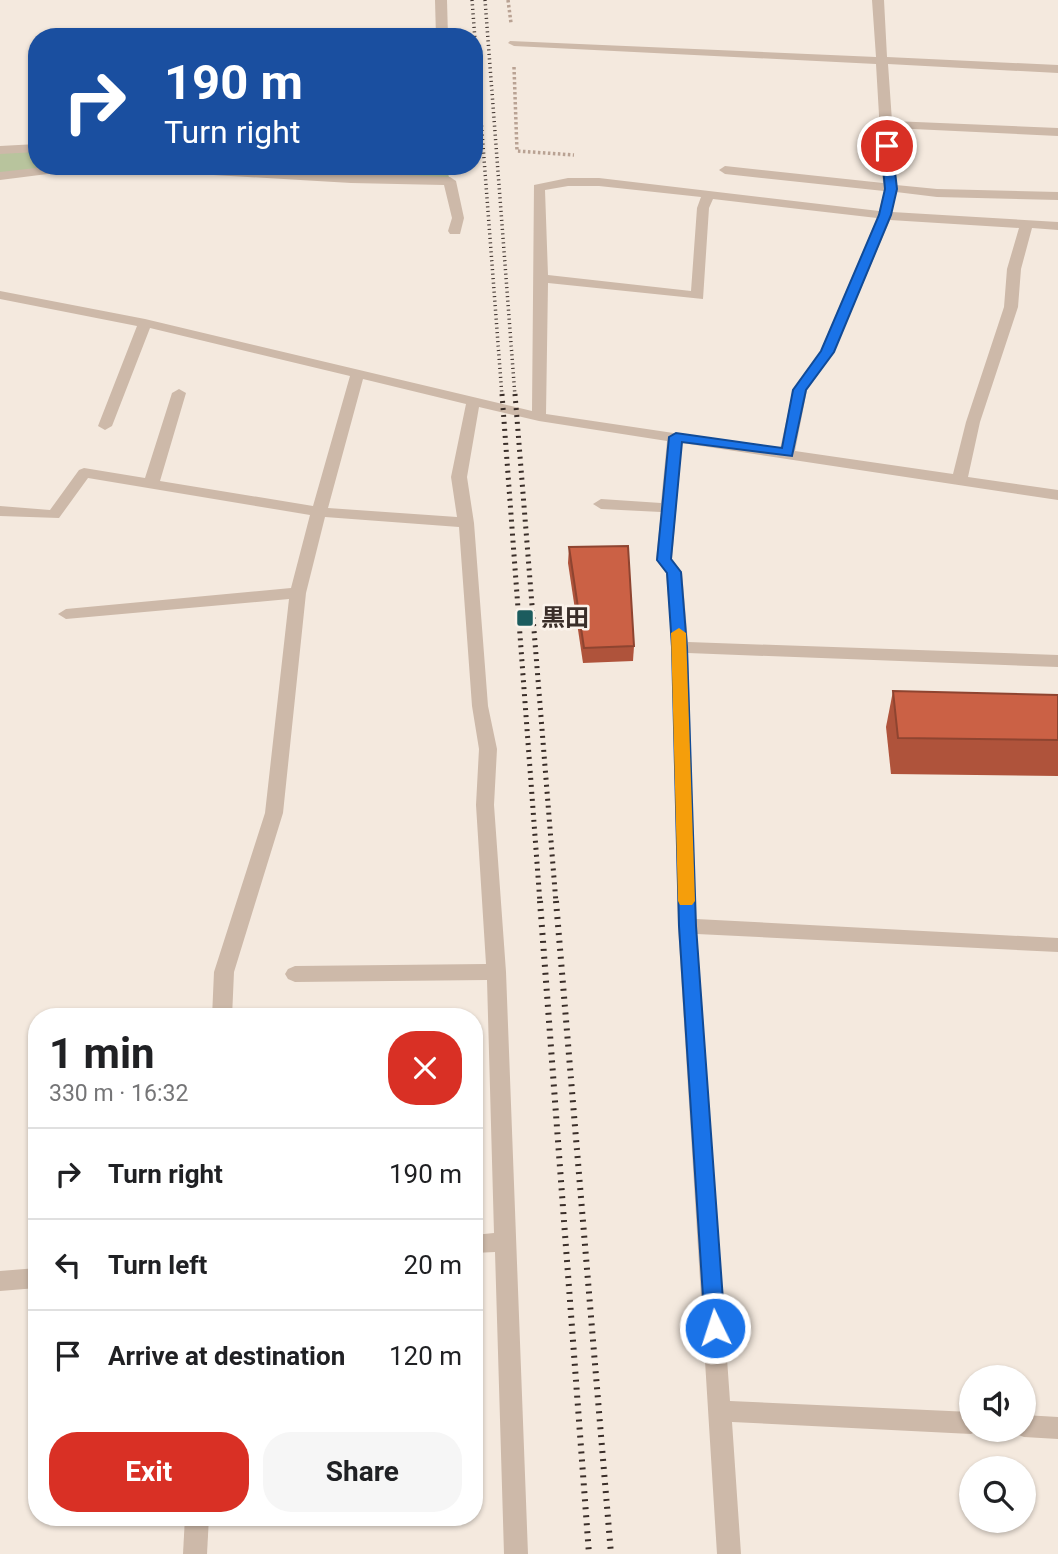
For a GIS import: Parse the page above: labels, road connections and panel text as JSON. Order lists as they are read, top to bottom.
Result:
{
  "places": {
    "transit": ["黒田"]
  },
  "page": {
    "turn": ["190 m", "Turn right"],
    "heading": ["1 min", "330 m · 16:32"],
    "list": [
      {
        "name": "Turn right",
        "value": "190 m"
      },
      {
        "name": "Turn left",
        "value": "20 m"
      },
      {
        "name": "Arrive at destination",
        "value": "120 m"
      }
    ],
    "buttons": ["Exit", "Share"]
  }
}
